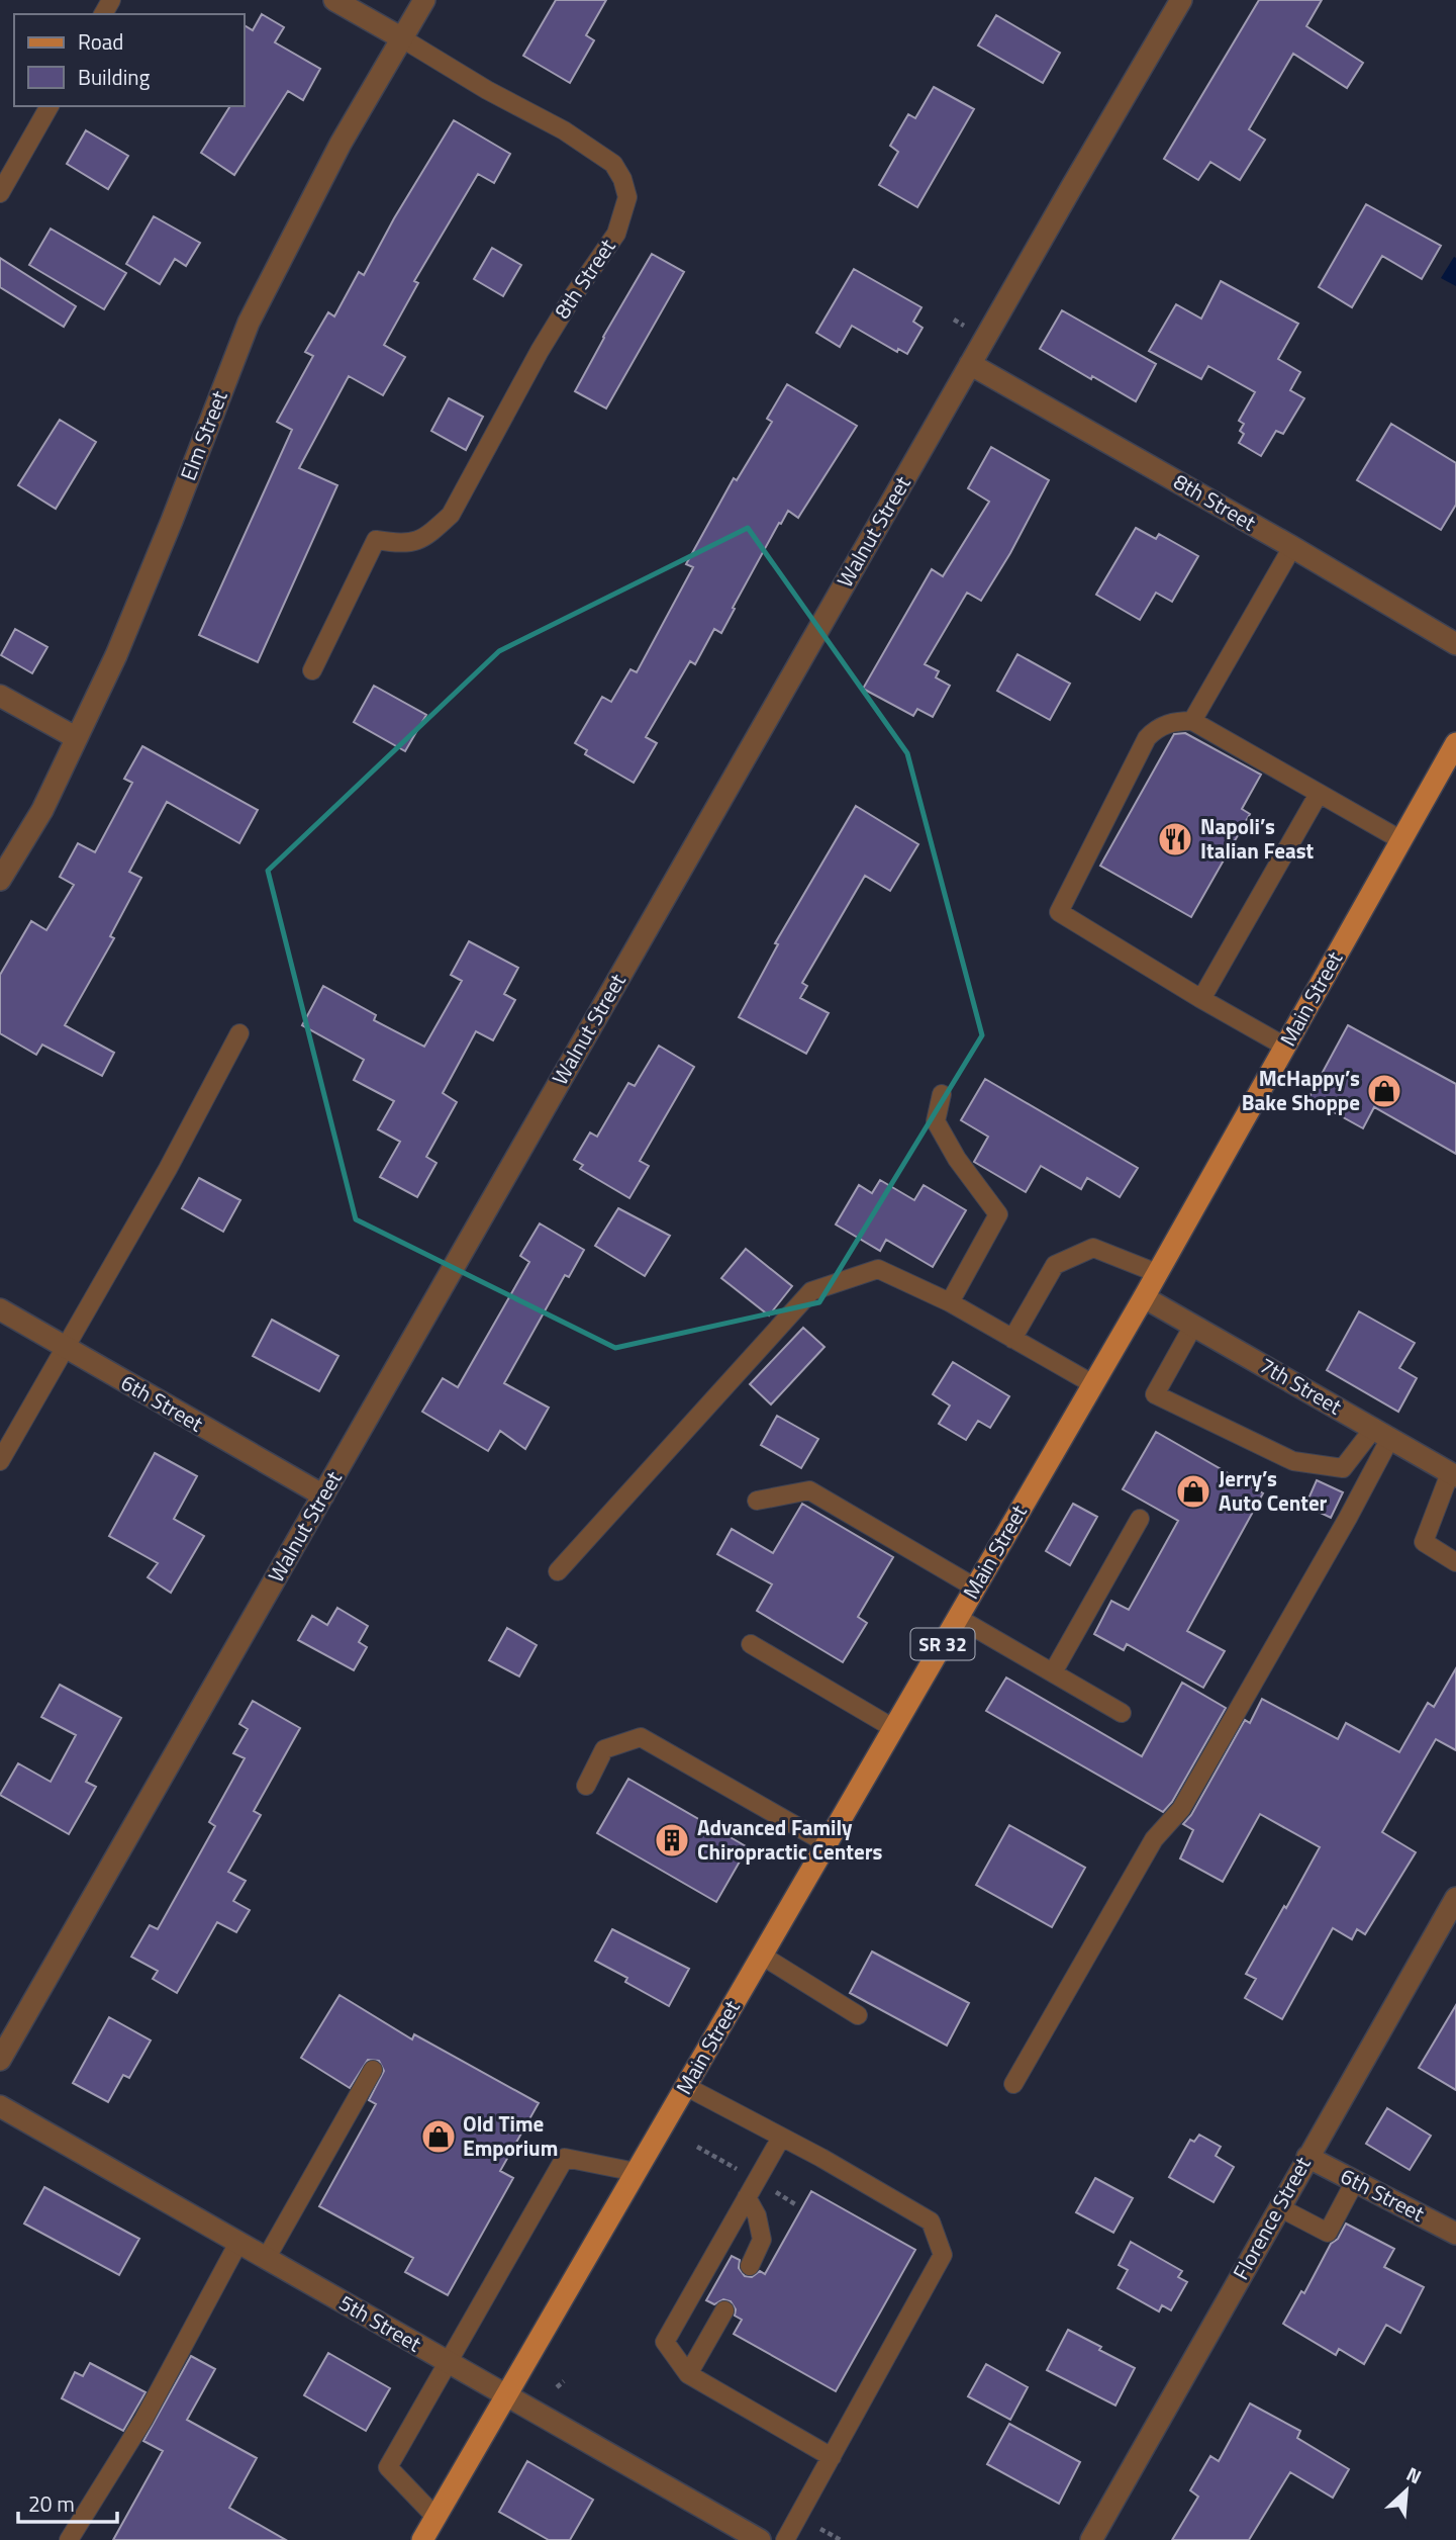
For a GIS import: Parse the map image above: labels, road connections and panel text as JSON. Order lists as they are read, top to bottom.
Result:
{
  "streets": {
    "main road": ["Main Street", "SR 32"],
    "street": [
      "8th Street",
      "Elm Street",
      "Walnut Street",
      "7th Street",
      "6th Street",
      "Florence Street",
      "5th Street"
    ]
  },
  "crossings": [
    ["8th Street", "Elm Street"],
    ["8th Street", "Walnut Street"],
    ["Walnut Street", "6th Street"],
    ["Main Street", "7th Street"],
    ["Main Street", "5th Street"],
    ["6th Street", "Florence Street"]
  ],
  "places": {
    "restaurant": ["Napoli’s Italian Feast"],
    "shop": ["McHappy’s Bake Shoppe", "Jerry’s Auto Center", "Old Time Emporium"],
    "building": ["Advanced Family Chiropractic Centers"]
  },
  "legend": ["Road", "Building"],
  "scale_bar": "20 m",
  "north": "top right"
}
